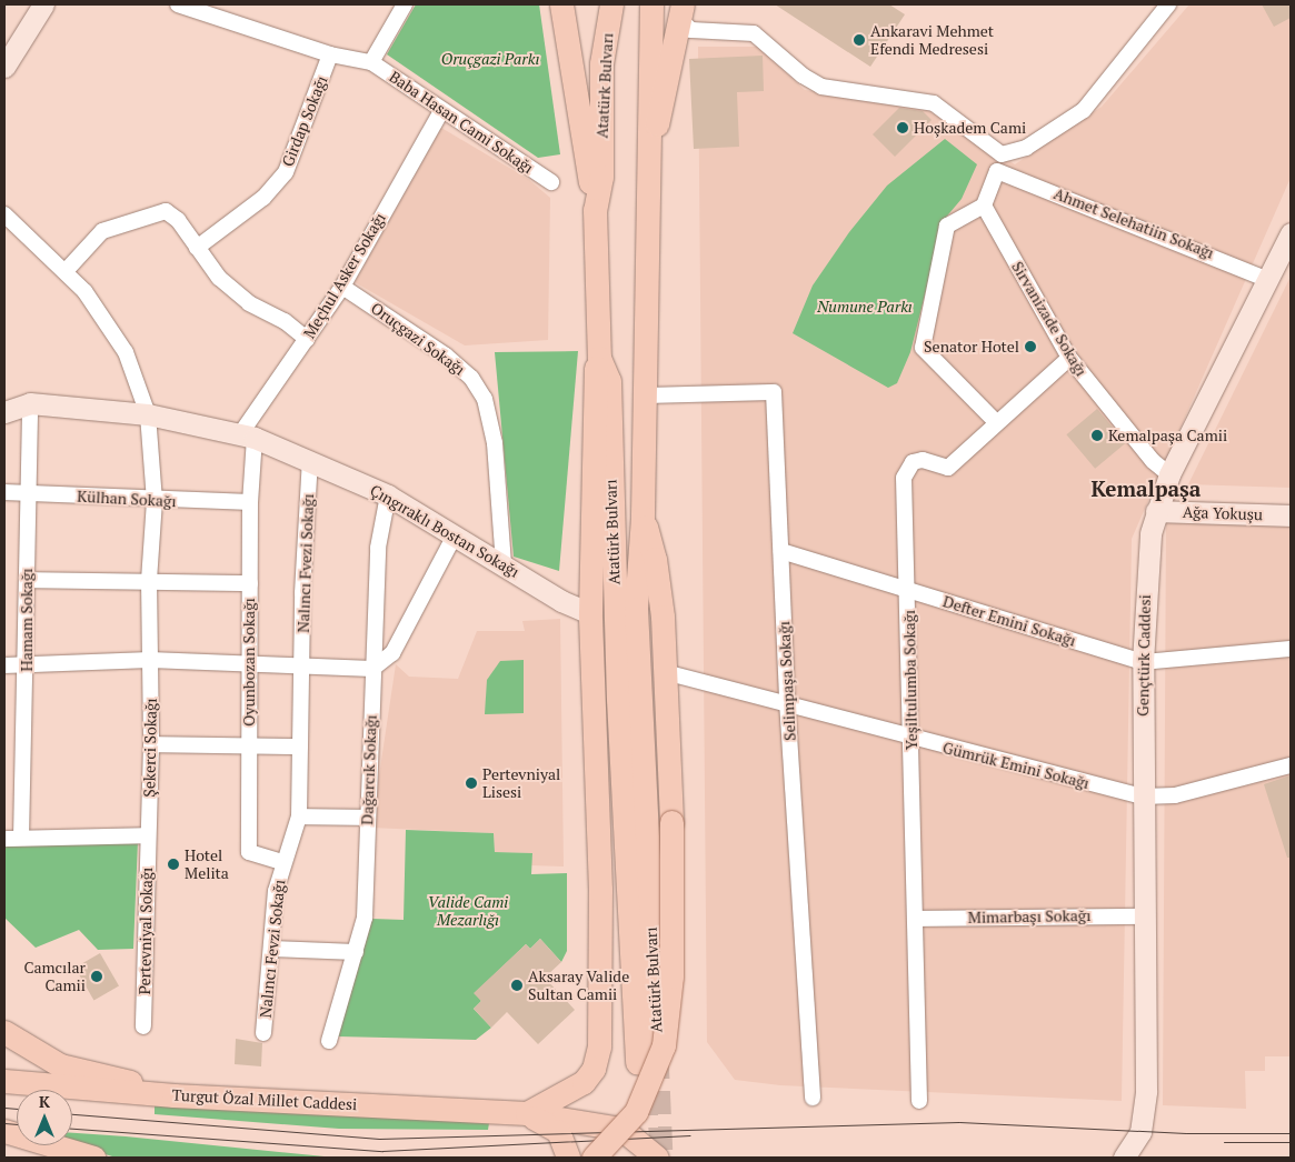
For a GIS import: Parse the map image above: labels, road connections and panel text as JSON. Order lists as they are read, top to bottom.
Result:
{
  "streets": {
    "main road": ["Atatürk Bulvarı", "Turgut Özal Millet Caddesi"],
    "street": [
      "Girdap Sokağı",
      "Baba Hasan Cami Sokağı",
      "Ahmet Selehatiin Sokağı",
      "Meçhul Asker Sokağı",
      "Sirvanizade Sokağı",
      "Oruçgazi Sokağı",
      "Külhan Sokağı",
      "Ağa Yokuşu",
      "Çıngıraklı Bostan Sokağı",
      "Nalıncı Fvezi Sokağı",
      "Hamam Sokağı",
      "Defter Emini Sokağı",
      "Gençtürk Caddesi",
      "Oyunbozan Sokağı",
      "Yeşiltulumba Sokağı",
      "Selimpaşa Sokağı",
      "Şekerci Sokağı",
      "Gümrük Emini Sokağı",
      "Dağarcık Sokağı",
      "Mimarbaşı Sokağı",
      "Pertevniyal Sokağı",
      "Nalıncı Fevzi Sokağı"
    ]
  },
  "crossings": [
    ["Atatürk Bulvarı", "Selimpaşa Sokağı"],
    ["Baba Hasan Cami Sokağı", "Meçhul Asker Sokağı"],
    ["Ahmet Selehatiin Sokağı", "Sirvanizade Sokağı"],
    ["Ahmet Selehatiin Sokağı", "Gençtürk Caddesi"],
    ["Meçhul Asker Sokağı", "Oruçgazi Sokağı"],
    ["Meçhul Asker Sokağı", "Çıngıraklı Bostan Sokağı"],
    ["Meçhul Asker Sokağı", "Oyunbozan Sokağı"],
    ["Sirvanizade Sokağı", "Gençtürk Caddesi"],
    ["Sirvanizade Sokağı", "Yeşiltulumba Sokağı"],
    ["Oruçgazi Sokağı", "Çıngıraklı Bostan Sokağı"],
    ["Külhan Sokağı", "Hamam Sokağı"],
    ["Külhan Sokağı", "Oyunbozan Sokağı"],
    ["Külhan Sokağı", "Şekerci Sokağı"],
    ["Ağa Yokuşu", "Gençtürk Caddesi"],
    ["Çıngıraklı Bostan Sokağı", "Nalıncı Fvezi Sokağı"],
    ["Çıngıraklı Bostan Sokağı", "Hamam Sokağı"],
    ["Çıngıraklı Bostan Sokağı", "Oyunbozan Sokağı"],
    ["Çıngıraklı Bostan Sokağı", "Şekerci Sokağı"],
    ["Çıngıraklı Bostan Sokağı", "Dağarcık Sokağı"],
    ["Nalıncı Fvezi Sokağı", "Nalıncı Fevzi Sokağı"],
    ["Defter Emini Sokağı", "Gençtürk Caddesi"],
    ["Defter Emini Sokağı", "Yeşiltulumba Sokağı"],
    ["Defter Emini Sokağı", "Selimpaşa Sokağı"],
    ["Gençtürk Caddesi", "Gümrük Emini Sokağı"],
    ["Gençtürk Caddesi", "Mimarbaşı Sokağı"],
    ["Oyunbozan Sokağı", "Nalıncı Fevzi Sokağı"],
    ["Yeşiltulumba Sokağı", "Gümrük Emini Sokağı"],
    ["Yeşiltulumba Sokağı", "Mimarbaşı Sokağı"],
    ["Selimpaşa Sokağı", "Gümrük Emini Sokağı"],
    ["Şekerci Sokağı", "Pertevniyal Sokağı"]
  ],
  "districts": ["Kemalpaşa"],
  "parks": ["Oruçgazi Parkı", "Numune Parkı", "Valide Cami Mezarlığı"],
  "places": [
    "Ankaravi Mehmet Efendi Medresesi",
    "Hoşkadem Cami",
    "Senator Hotel",
    "Kemalpaşa Camii",
    "Pertevniyal Lisesi",
    "Hotel Melita",
    "Camcılar Camii",
    "Aksaray Valide Sultan Camii"
  ],
  "north": "top"
}
